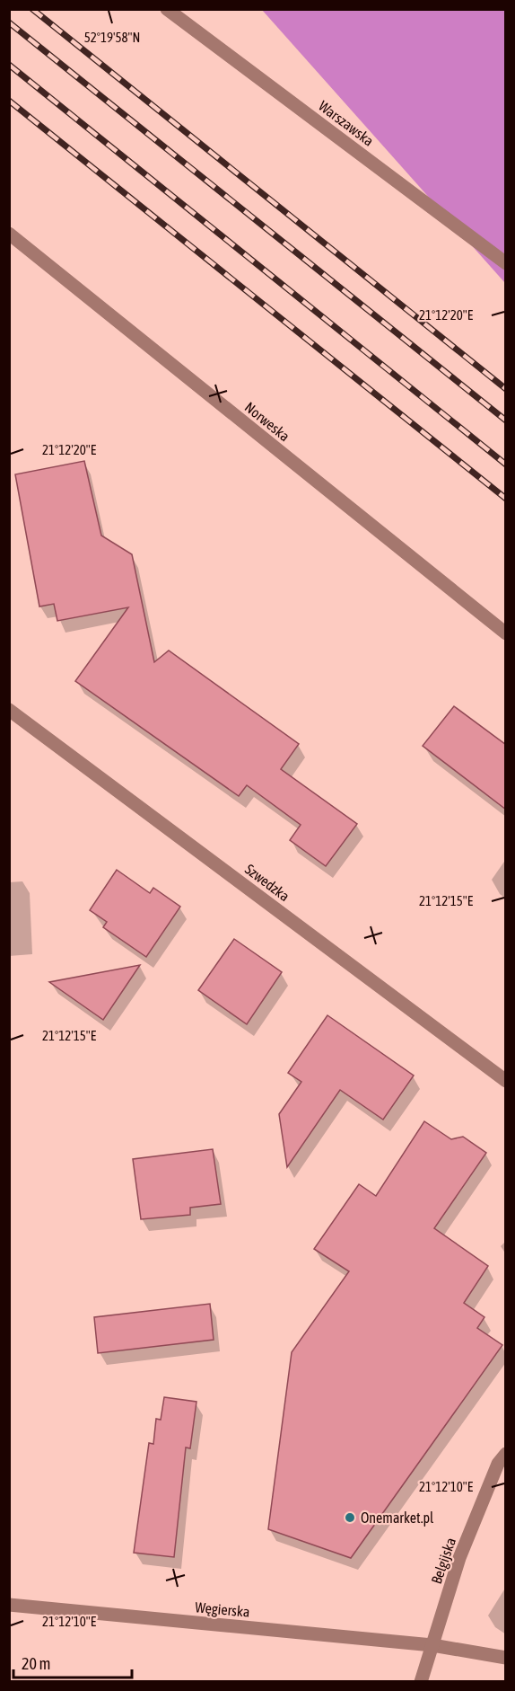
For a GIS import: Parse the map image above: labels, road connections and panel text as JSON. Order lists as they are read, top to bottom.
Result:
{
  "streets": {
    "street": [
      "Warszawska",
      "Norweska",
      "Szwedzka",
      "Belgijska",
      "Węgierska"
    ]
  },
  "crossings": [
    ["Belgijska", "Węgierska"]
  ],
  "places": ["Onemarket.pl"],
  "scale_bar": "20 m",
  "coordinates": [
    "52°19'58\"N",
    "21°12'20\"E",
    "21°12'15\"E",
    "21°12'10\"E"
  ]
}
